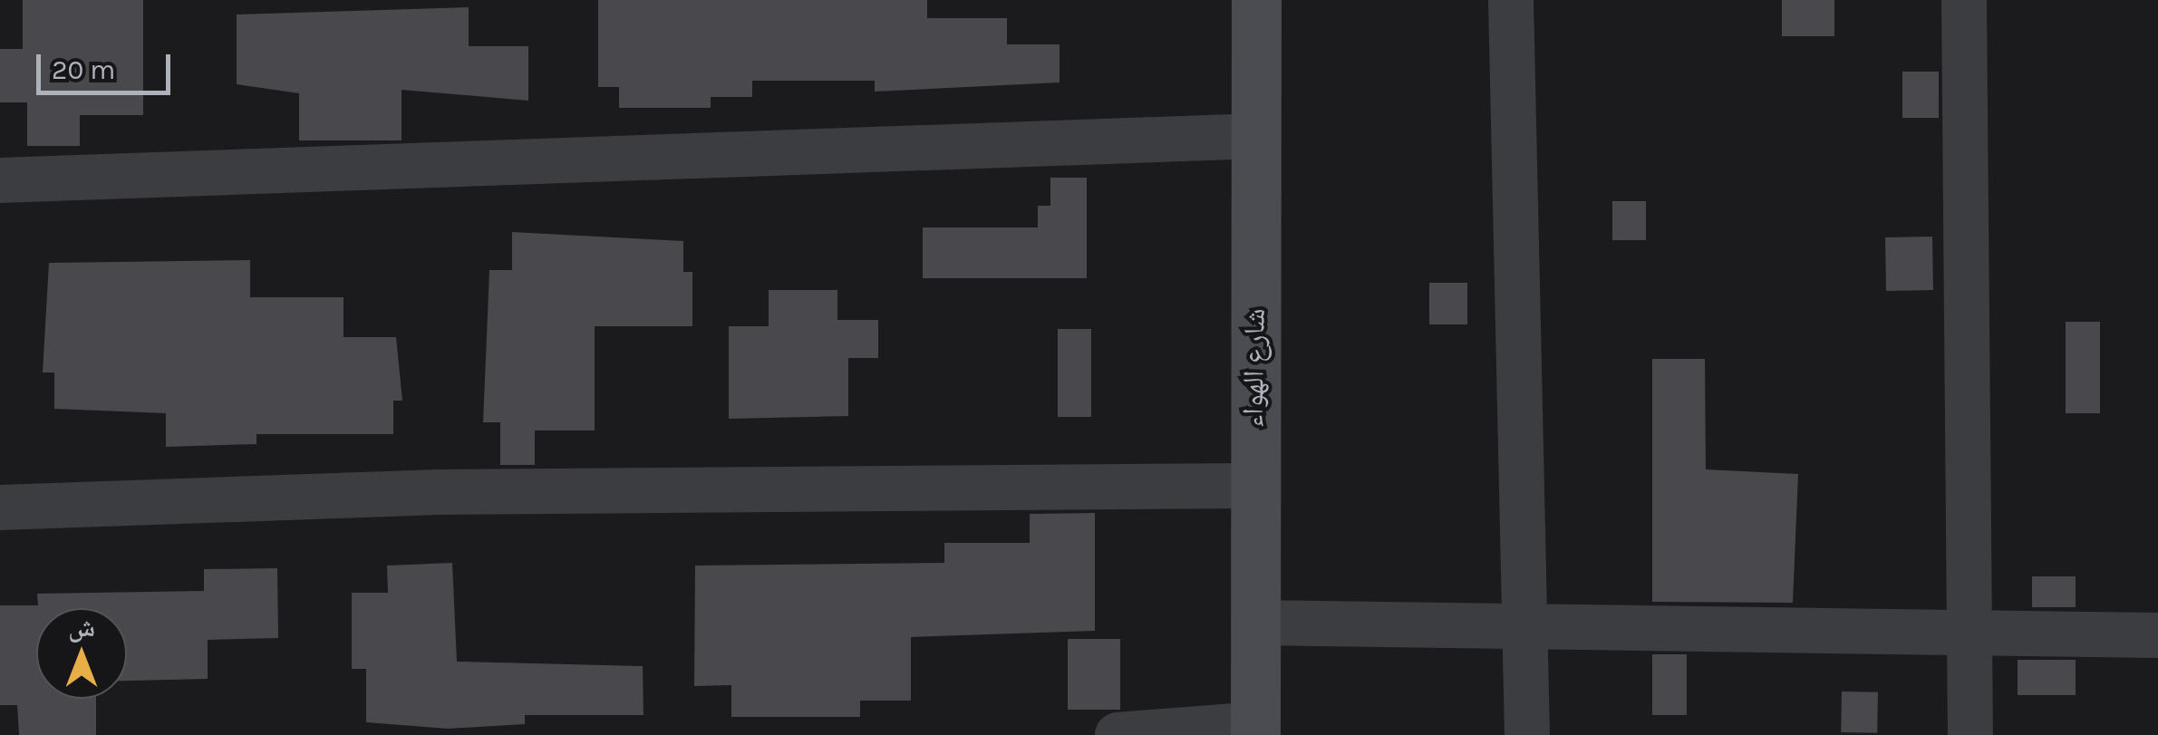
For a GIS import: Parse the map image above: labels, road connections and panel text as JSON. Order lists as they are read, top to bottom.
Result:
{
  "streets": {
    "street": ["شارع الهواء"]
  },
  "scale_bar": "20 m",
  "north": "top"
}
